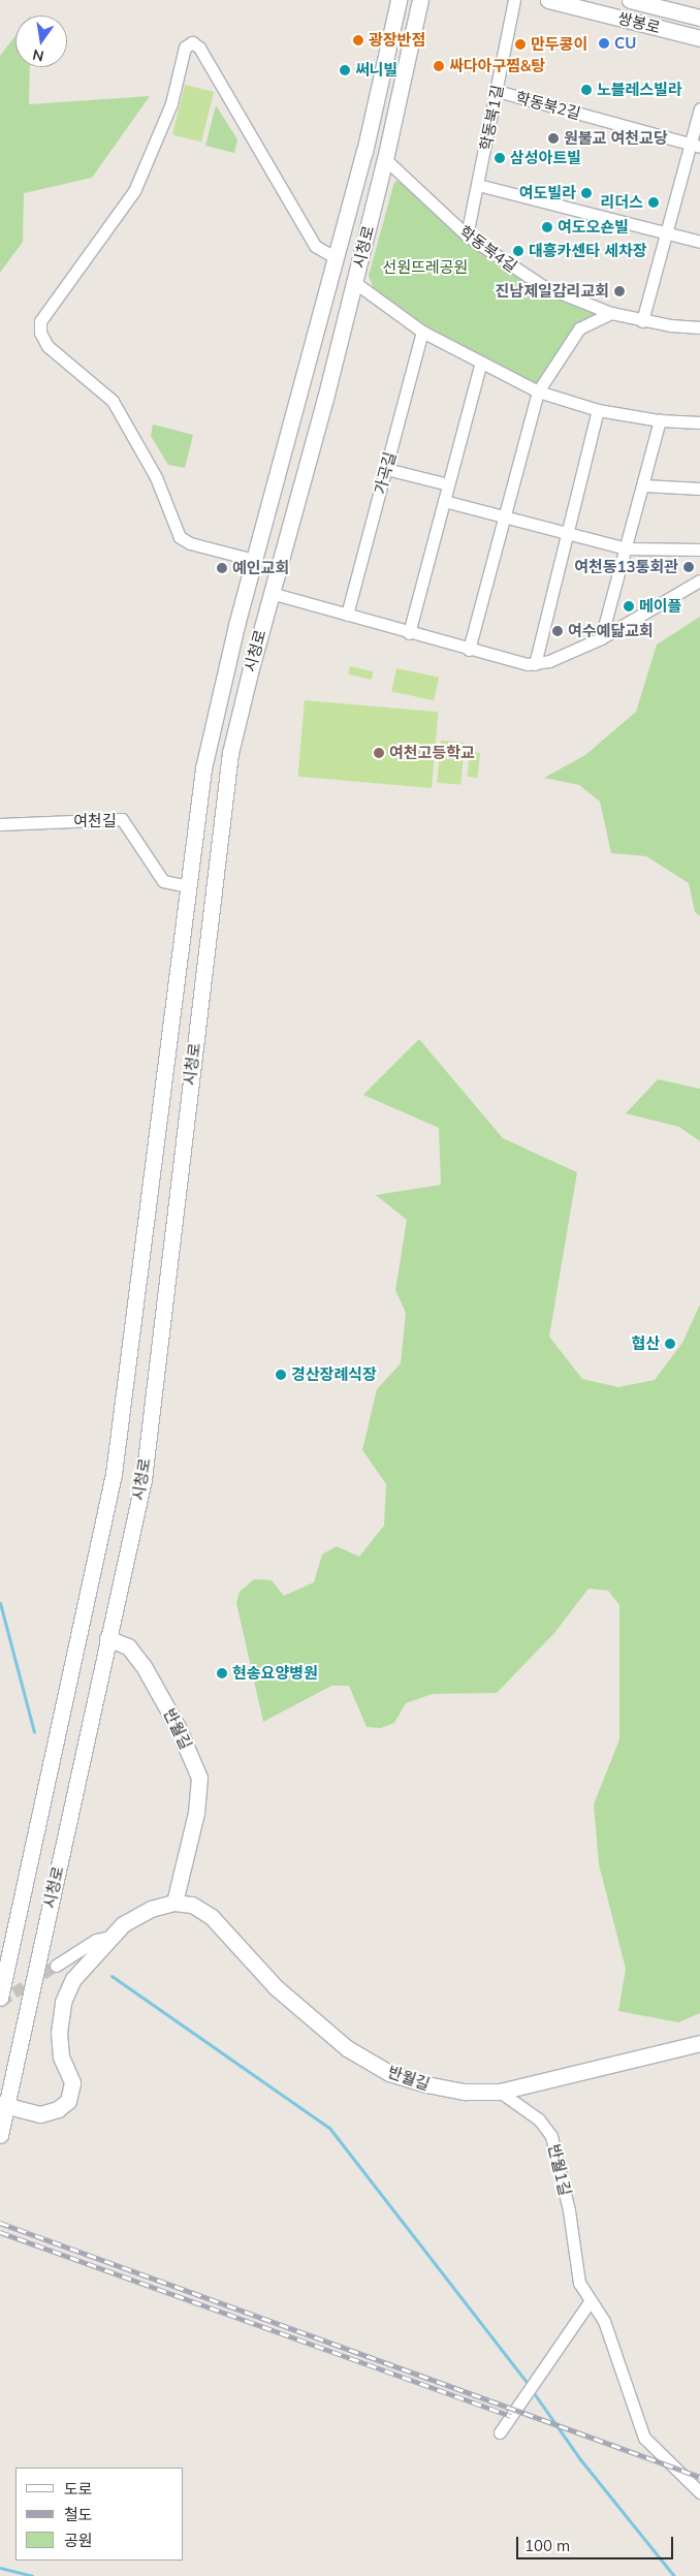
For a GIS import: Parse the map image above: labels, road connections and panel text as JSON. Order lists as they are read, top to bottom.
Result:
{
  "streets": {
    "street": [
      "쌍봉로",
      "학동북2길",
      "학동북1길",
      "시청로",
      "학동북4길",
      "가곡길",
      "여천길",
      "반월길",
      "반월1길"
    ]
  },
  "crossings": [
    ["학동북2길", "학동북1길"],
    ["학동북1길", "학동북4길"],
    ["시청로", "학동북4길"],
    ["시청로", "여천길"],
    ["시청로", "반월길"],
    ["반월길", "반월1길"]
  ],
  "parks": ["선원뜨레공원"],
  "places": [
    "광장반점",
    "CU",
    "만두콩이",
    "싸다아구찜&탕",
    "써니빌",
    "노블레스빌라",
    "원불교 여천교당",
    "삼성아트빌",
    "여도빌라",
    "리더스",
    "여도오숀빌",
    "대흥카센타 세차장",
    "진남제일감리교회",
    "여천동13통회관",
    "예인교회",
    "메이플",
    "여수예닮교회",
    "여천고등학교",
    "협산",
    "경산장례식장",
    "현송요양병원"
  ],
  "legend": ["도로", "철도", "공원"],
  "scale_bar": "100 m",
  "north": "bottom"
}
